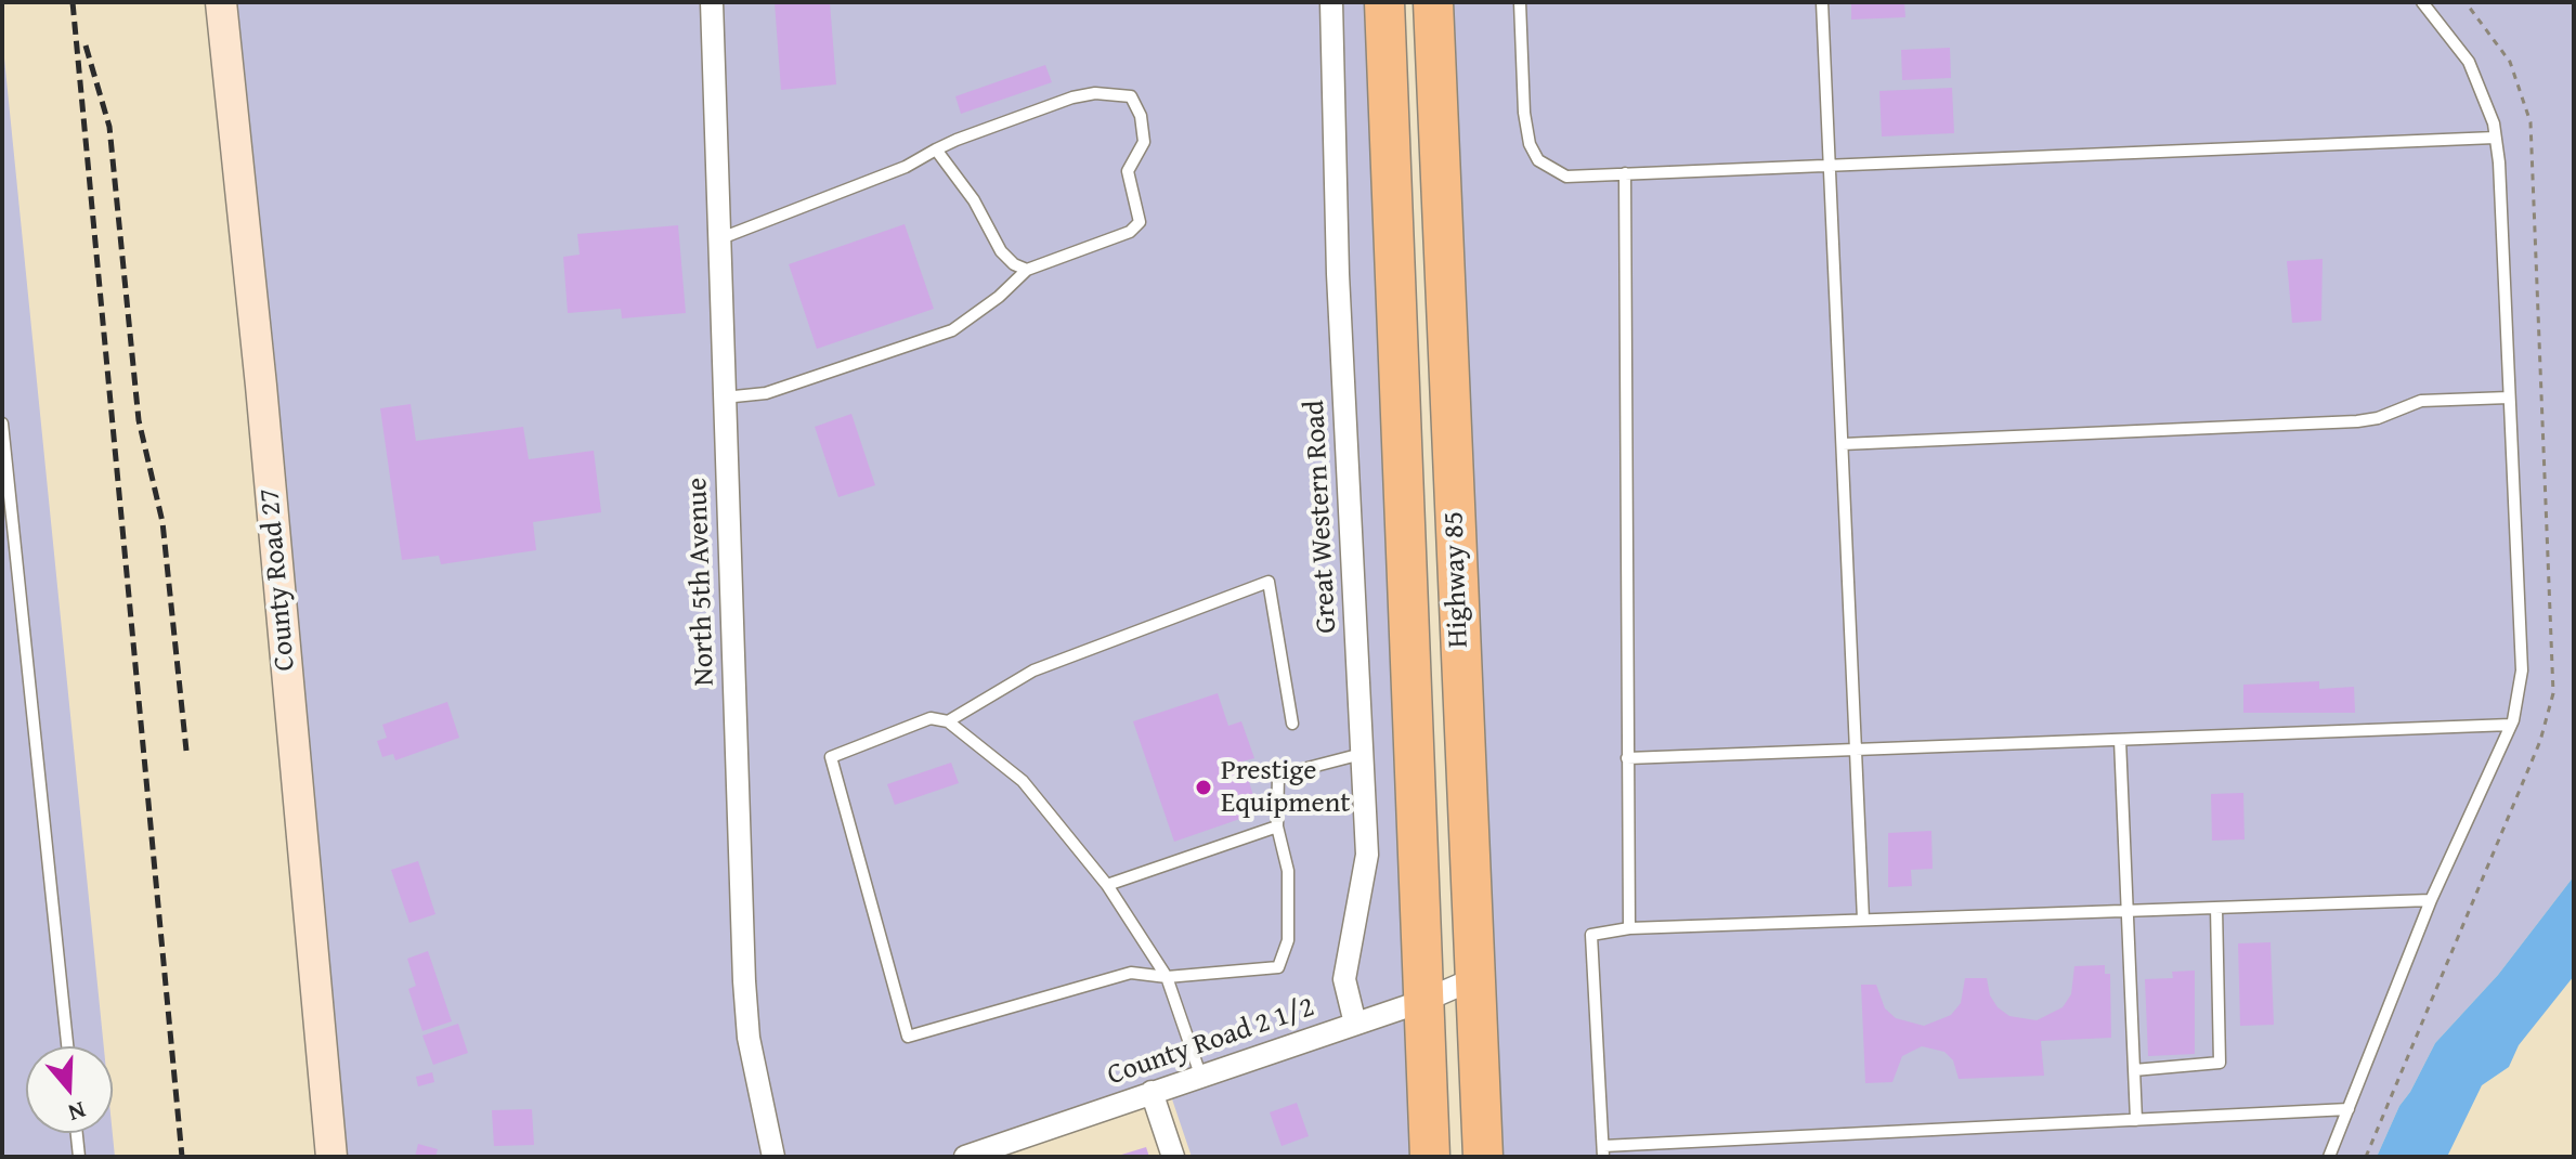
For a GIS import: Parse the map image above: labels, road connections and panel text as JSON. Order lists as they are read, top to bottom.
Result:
{
  "streets": {
    "highway": ["Highway 85"],
    "street": [
      "Great Western Road",
      "County Road 27",
      "North 5th Avenue",
      "County Road 2 1/2"
    ]
  },
  "crossings": [
    ["Great Western Road", "County Road 2 1/2"],
    ["Highway 85", "County Road 2 1/2"]
  ],
  "places": ["Prestige Equipment"],
  "north": "bottom"
}
